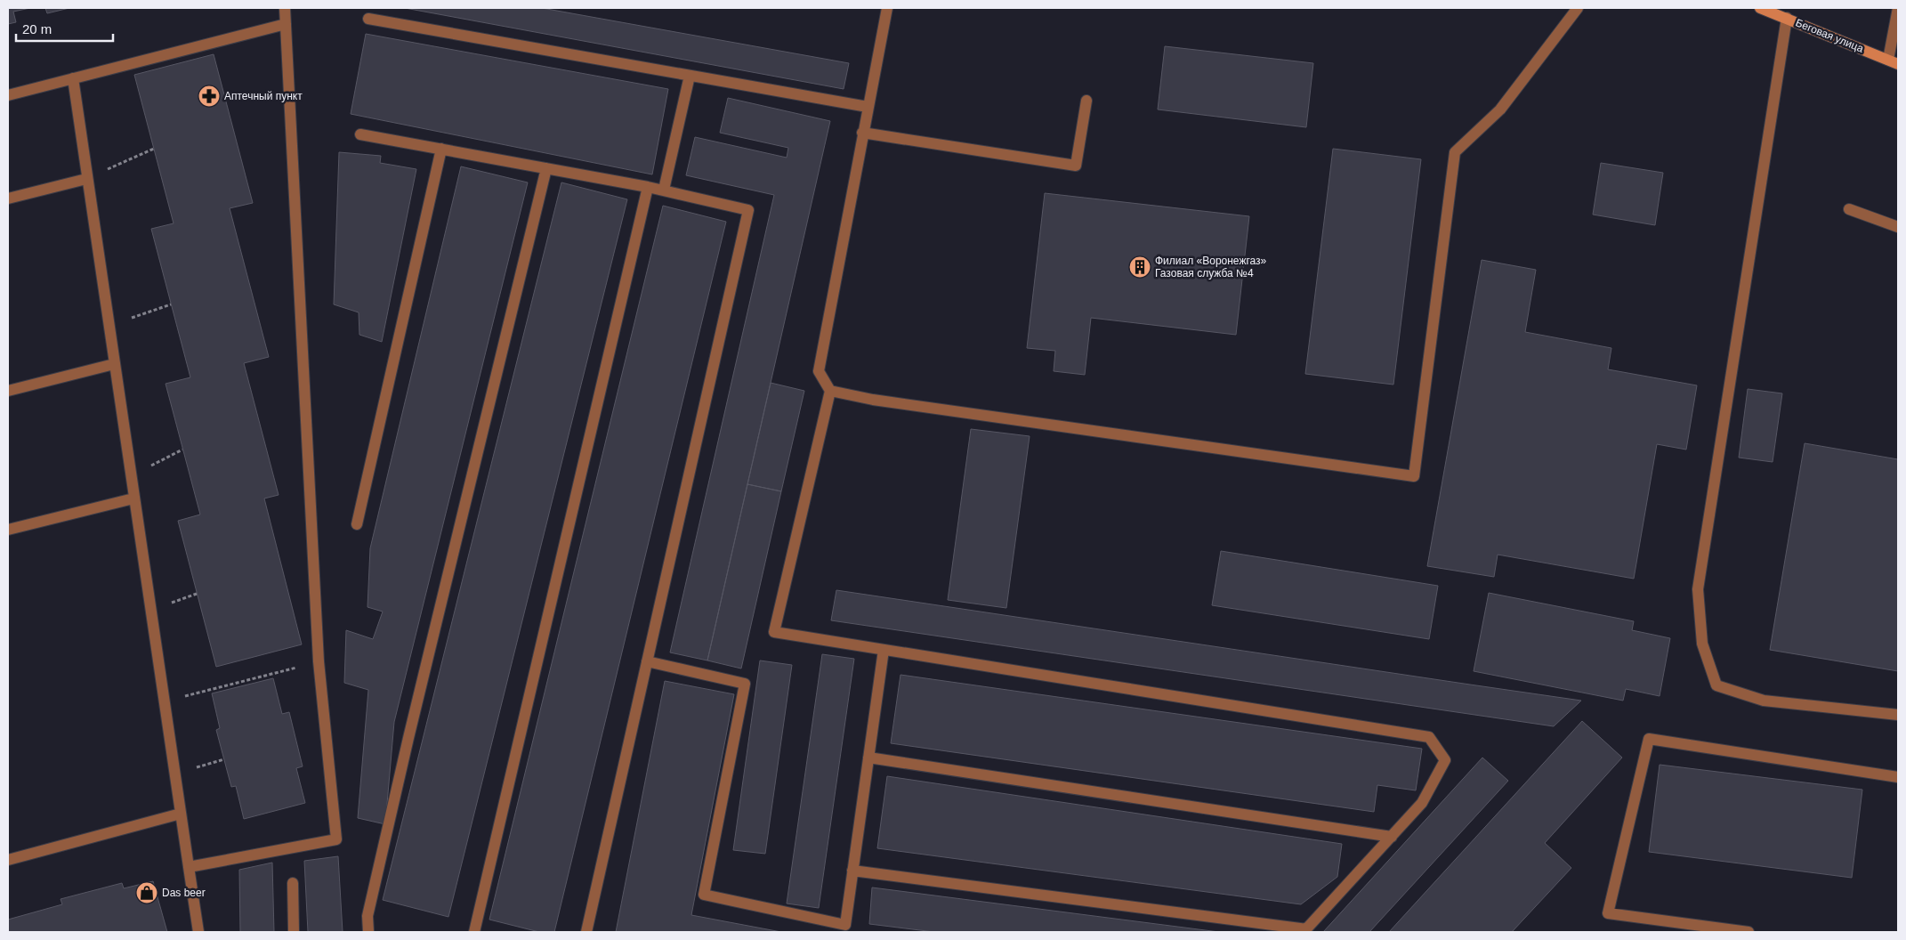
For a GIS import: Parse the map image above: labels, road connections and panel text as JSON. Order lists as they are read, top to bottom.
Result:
{
  "streets": {
    "street": ["Беговая улица"]
  },
  "places": {
    "pharmacy": ["Аптечный пункт"],
    "building": ["Филиал «Воронежгаз» Газовая служба №4"],
    "shop": ["Das beer"]
  },
  "scale_bar": "20 m"
}
